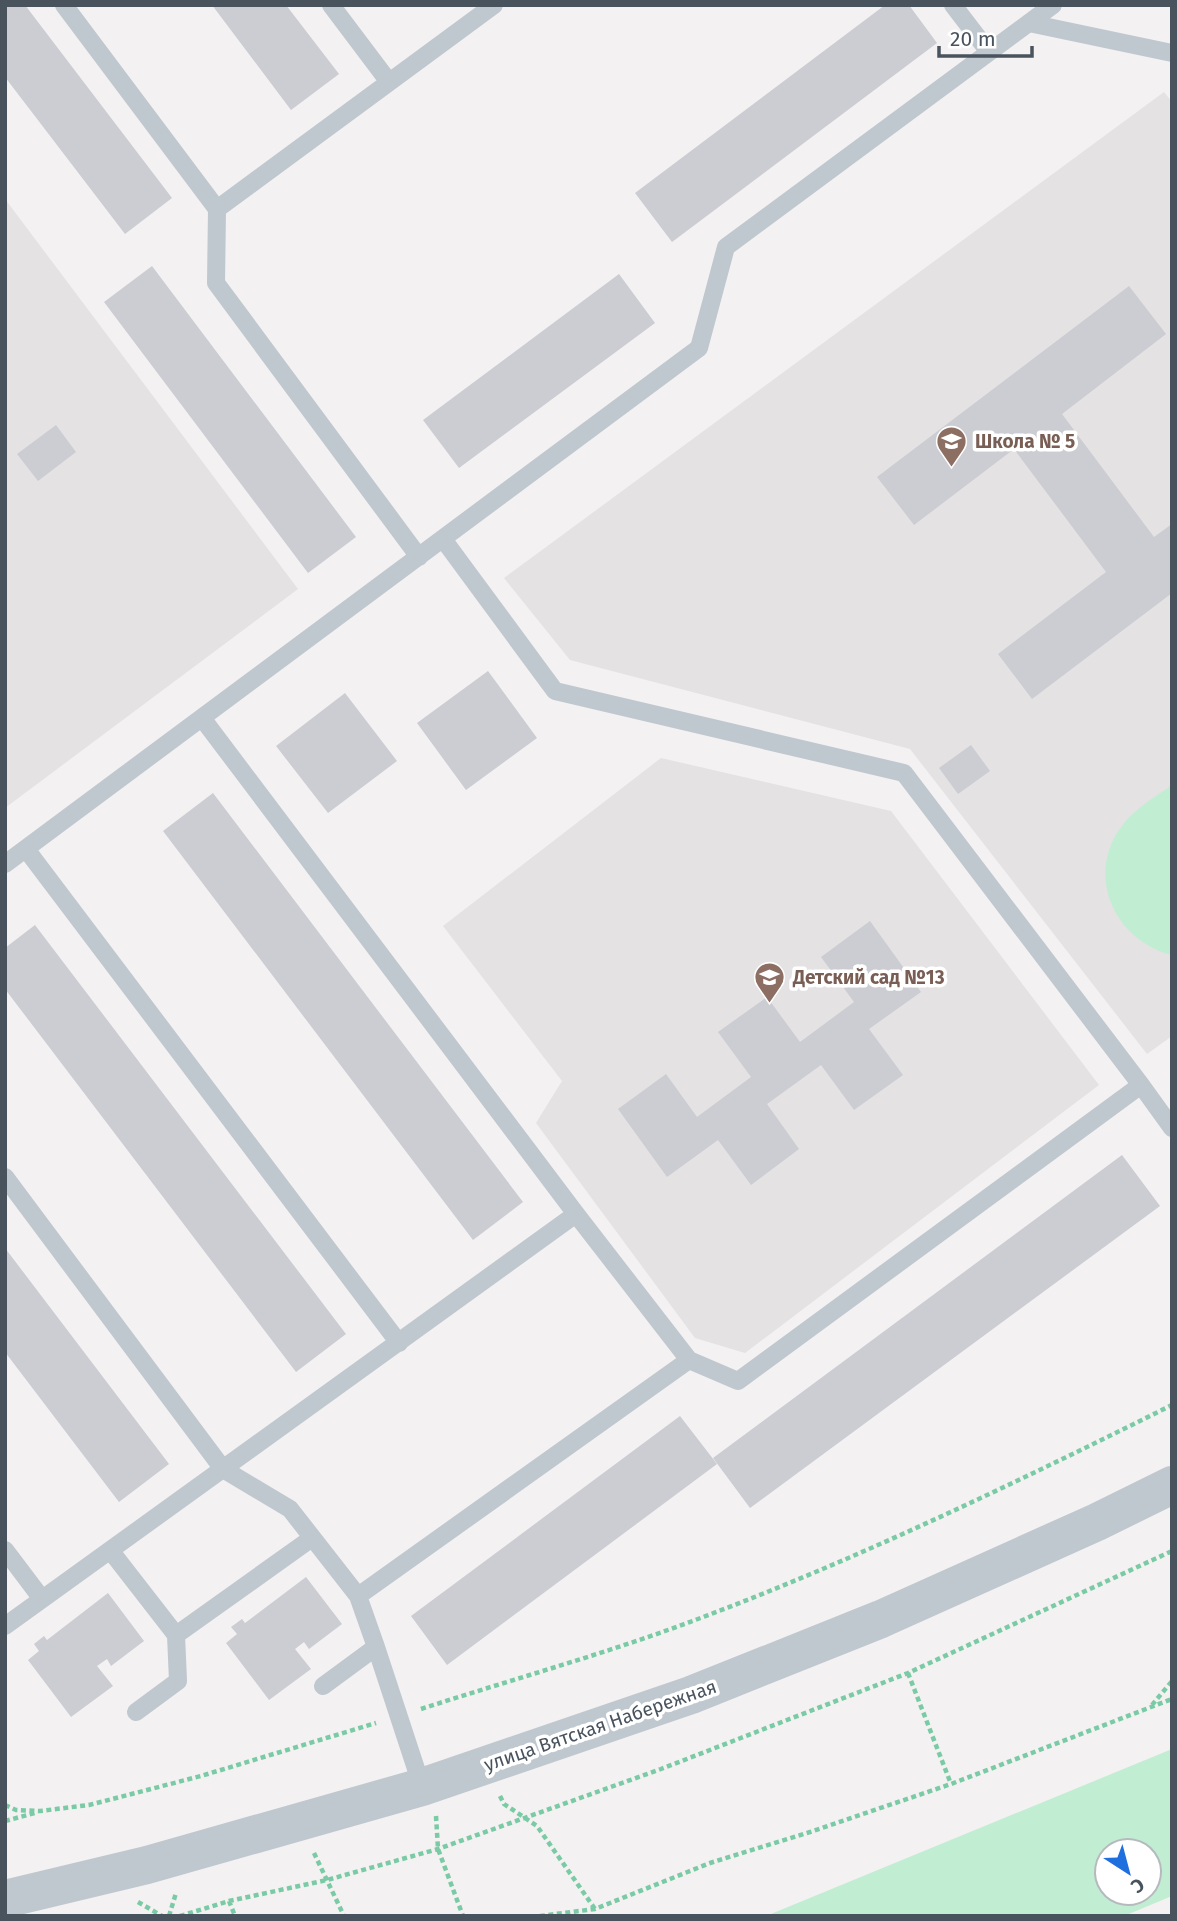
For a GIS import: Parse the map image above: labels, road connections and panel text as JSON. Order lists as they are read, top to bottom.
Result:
{
  "streets": {
    "street": ["улица Вятская Набережная"]
  },
  "places": {
    "school or university": ["Школа № 5", "Детский сад №13"]
  },
  "scale_bar": "20 m",
  "north": "bottom right"
}
